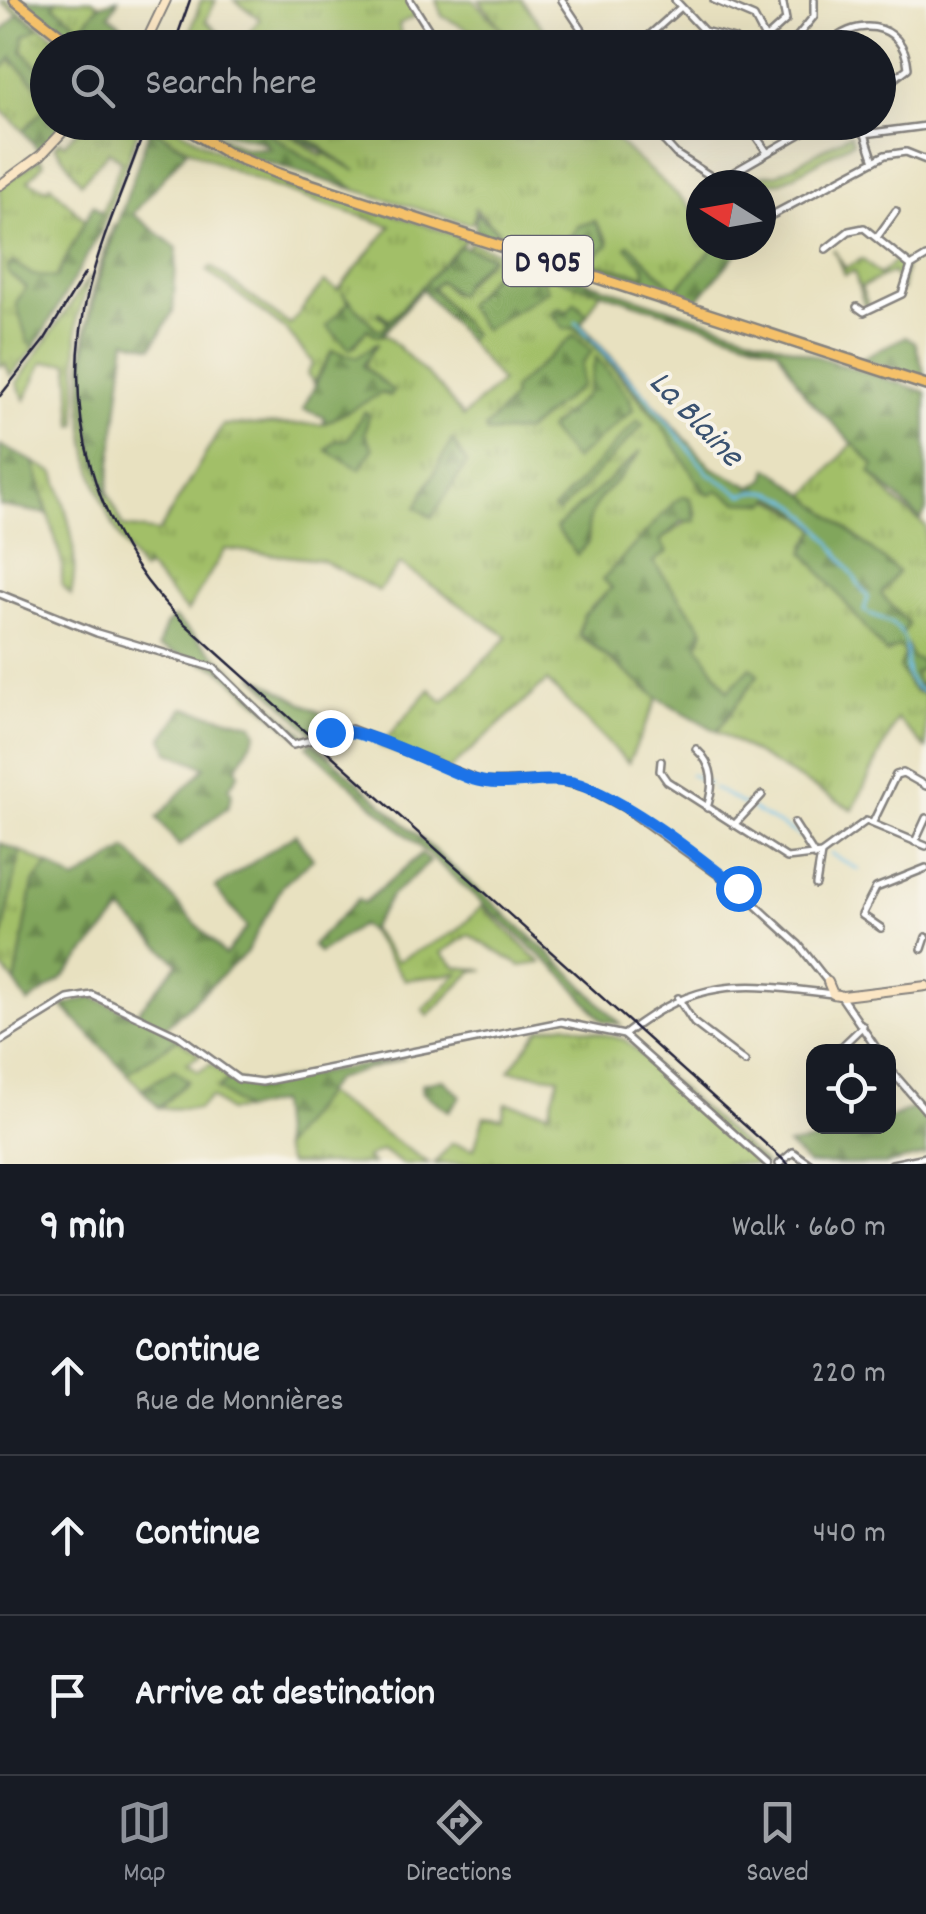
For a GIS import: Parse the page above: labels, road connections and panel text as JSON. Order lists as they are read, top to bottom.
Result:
{
  "streets": {
    "main road": ["D 905"]
  },
  "water": ["La Blaine"],
  "north": "left",
  "page": {
    "search": "Search here",
    "heading": ["9 min", "Walk · 660 m"],
    "list": [
      ["Continue", "Rue de Monnières", "220 m"],
      ["Continue", "440 m"],
      "Arrive at destination"
    ],
    "nav": ["Map", "Directions", "Saved"]
  }
}
